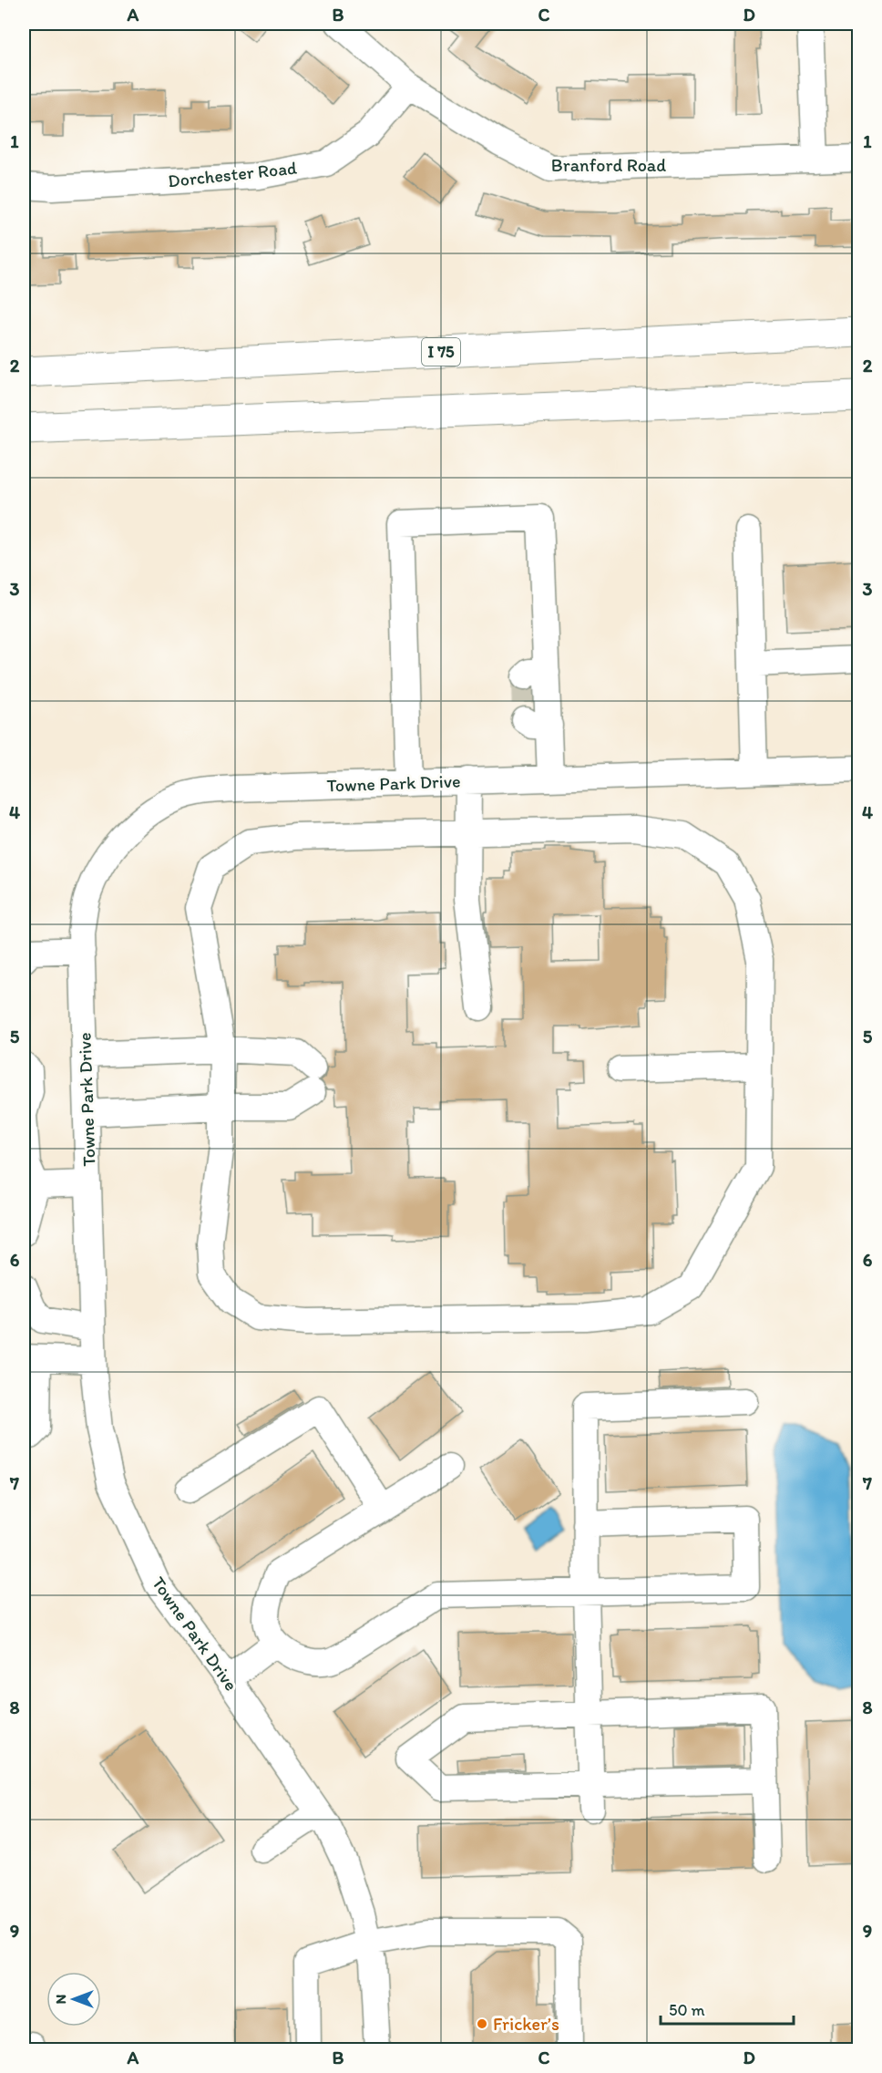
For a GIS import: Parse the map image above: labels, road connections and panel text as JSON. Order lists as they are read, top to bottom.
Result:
{
  "streets": {
    "highway": ["I 75"],
    "street": ["Branford Road", "Dorchester Road", "Towne Park Drive"]
  },
  "crossings": [
    ["Branford Road", "Dorchester Road"]
  ],
  "places": ["Fricker’s"],
  "scale_bar": "50 m",
  "north": "left",
  "grid": {
    "columns": [
      "A",
      "B",
      "C",
      "D"
    ],
    "rows": [
      "1",
      "2",
      "3",
      "4",
      "5",
      "6",
      "7",
      "8",
      "9"
    ]
  }
}
